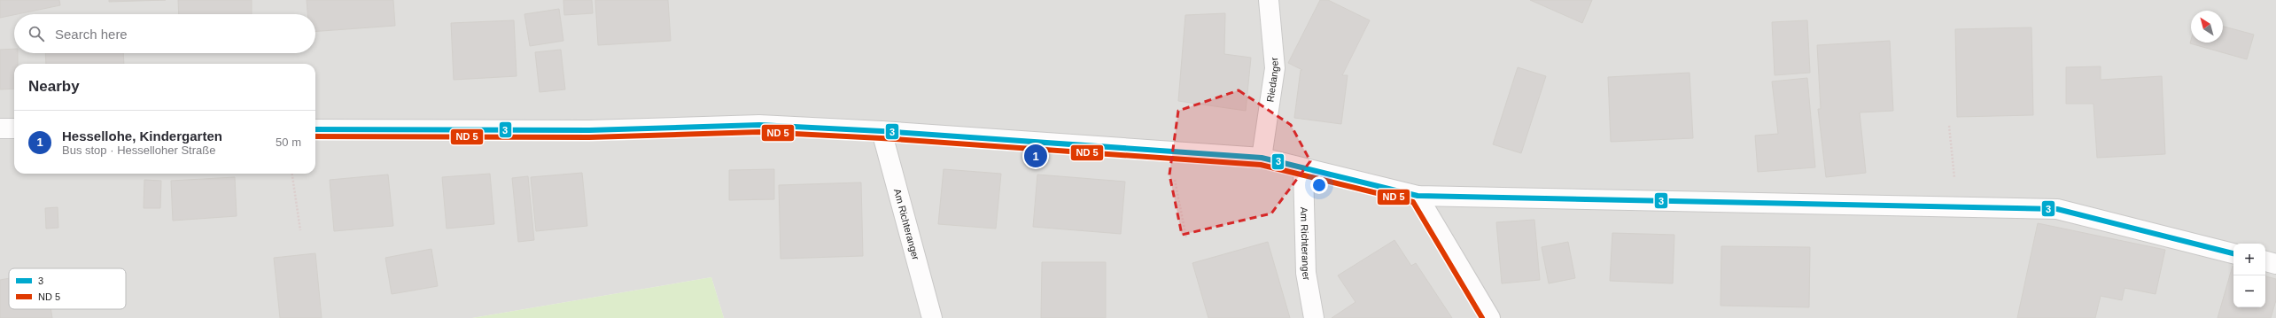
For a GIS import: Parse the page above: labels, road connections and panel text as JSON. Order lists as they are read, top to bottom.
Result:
{
  "streets": {
    "street": ["Riedanger", "Am Richteranger"]
  },
  "lines": ["transit line 3"],
  "legend": ["3", "ND 5"],
  "north": "top left",
  "page": {
    "search": "Search here",
    "heading": "Nearby",
    "list": [
      {
        "mark": "1",
        "name": "Hessellohe, Kindergarten",
        "note": "Bus stop · Hesselloher Straße",
        "value": "50 m"
      }
    ],
    "pins": "1",
    "map_buttons": ["+", "−"]
  }
}
